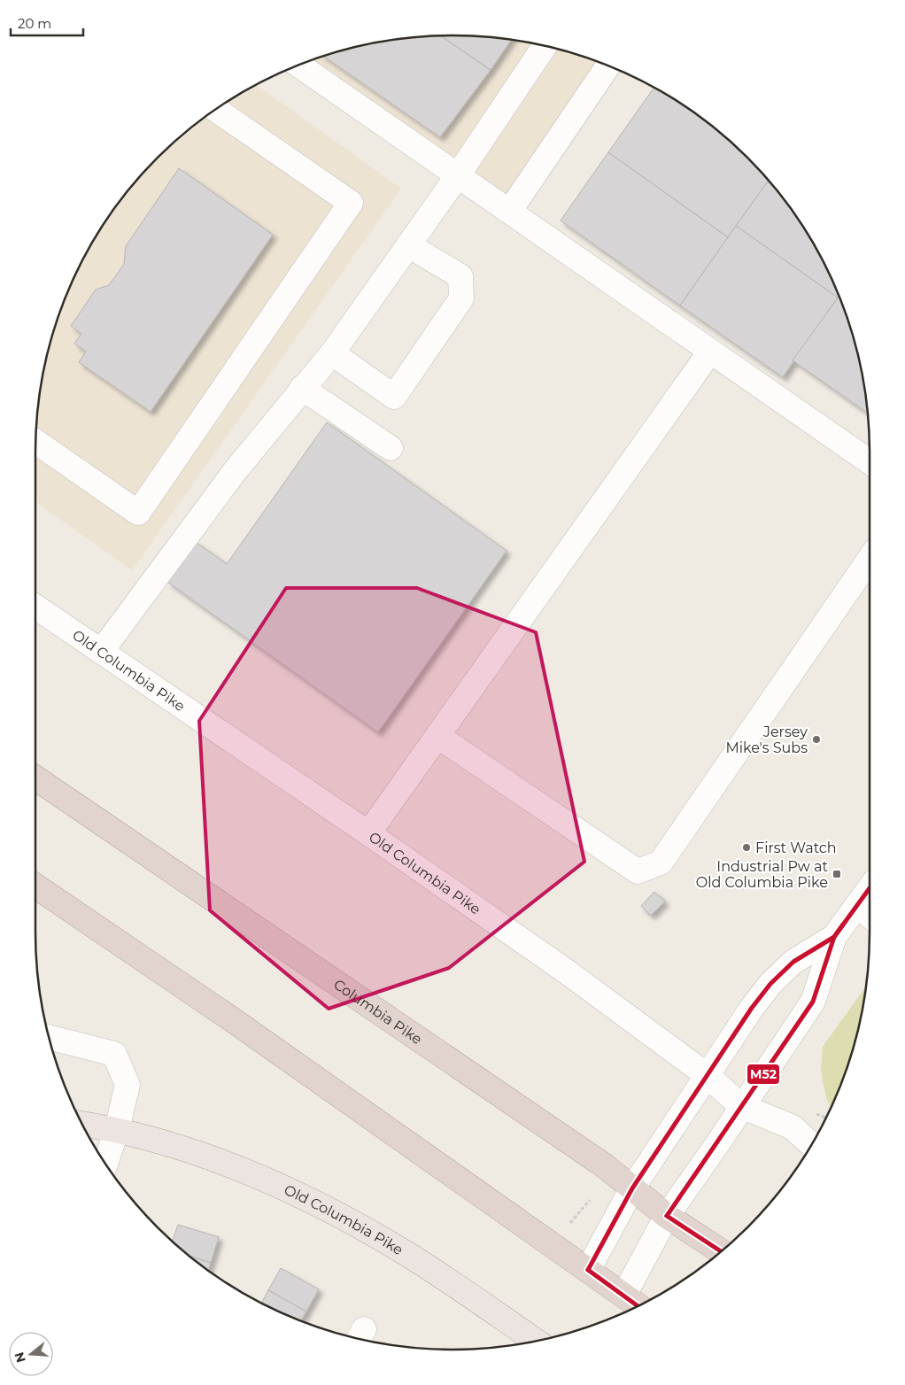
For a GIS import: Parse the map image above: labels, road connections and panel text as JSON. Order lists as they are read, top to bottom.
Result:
{
  "streets": {
    "highway": ["Columbia Pike"],
    "main road": ["Old Columbia Pike"]
  },
  "places": {
    "other": ["Jersey Mike's Subs", "First Watch"],
    "transit": ["Industrial Pw at Old Columbia Pike"]
  },
  "lines": ["transit line M52"],
  "scale_bar": "20 m",
  "north": "left"
}
